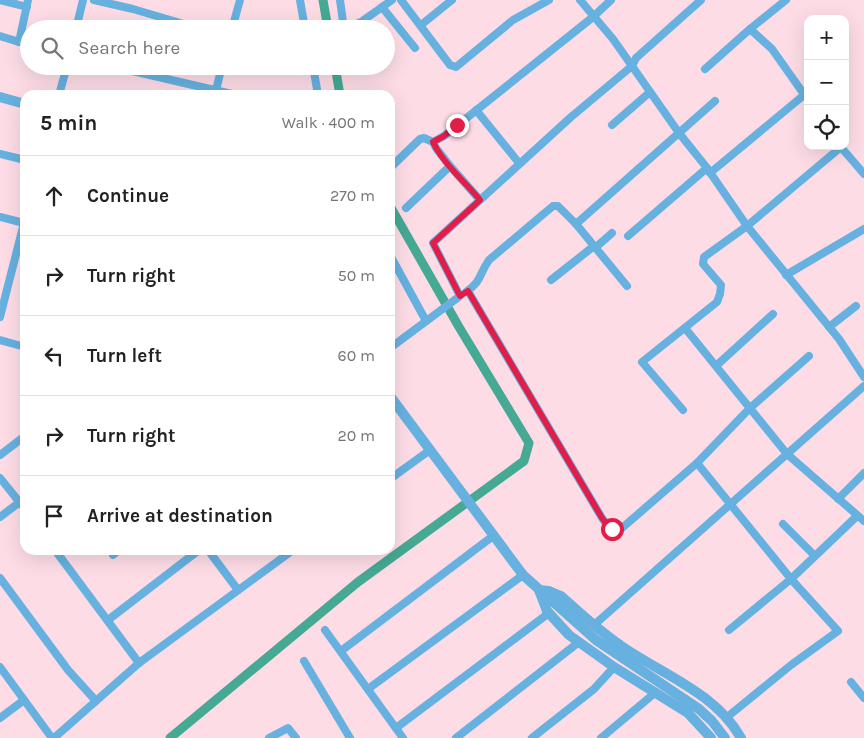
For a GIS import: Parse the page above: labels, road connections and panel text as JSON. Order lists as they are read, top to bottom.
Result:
{
  "page": {
    "map_buttons": ["+", "−"],
    "search": "Search here",
    "heading": ["5 min", "Walk · 400 m"],
    "list": [
      ["Continue", "270 m"],
      ["Turn right", "50 m"],
      ["Turn left", "60 m"],
      ["Turn right", "20 m"],
      "Arrive at destination"
    ]
  }
}
